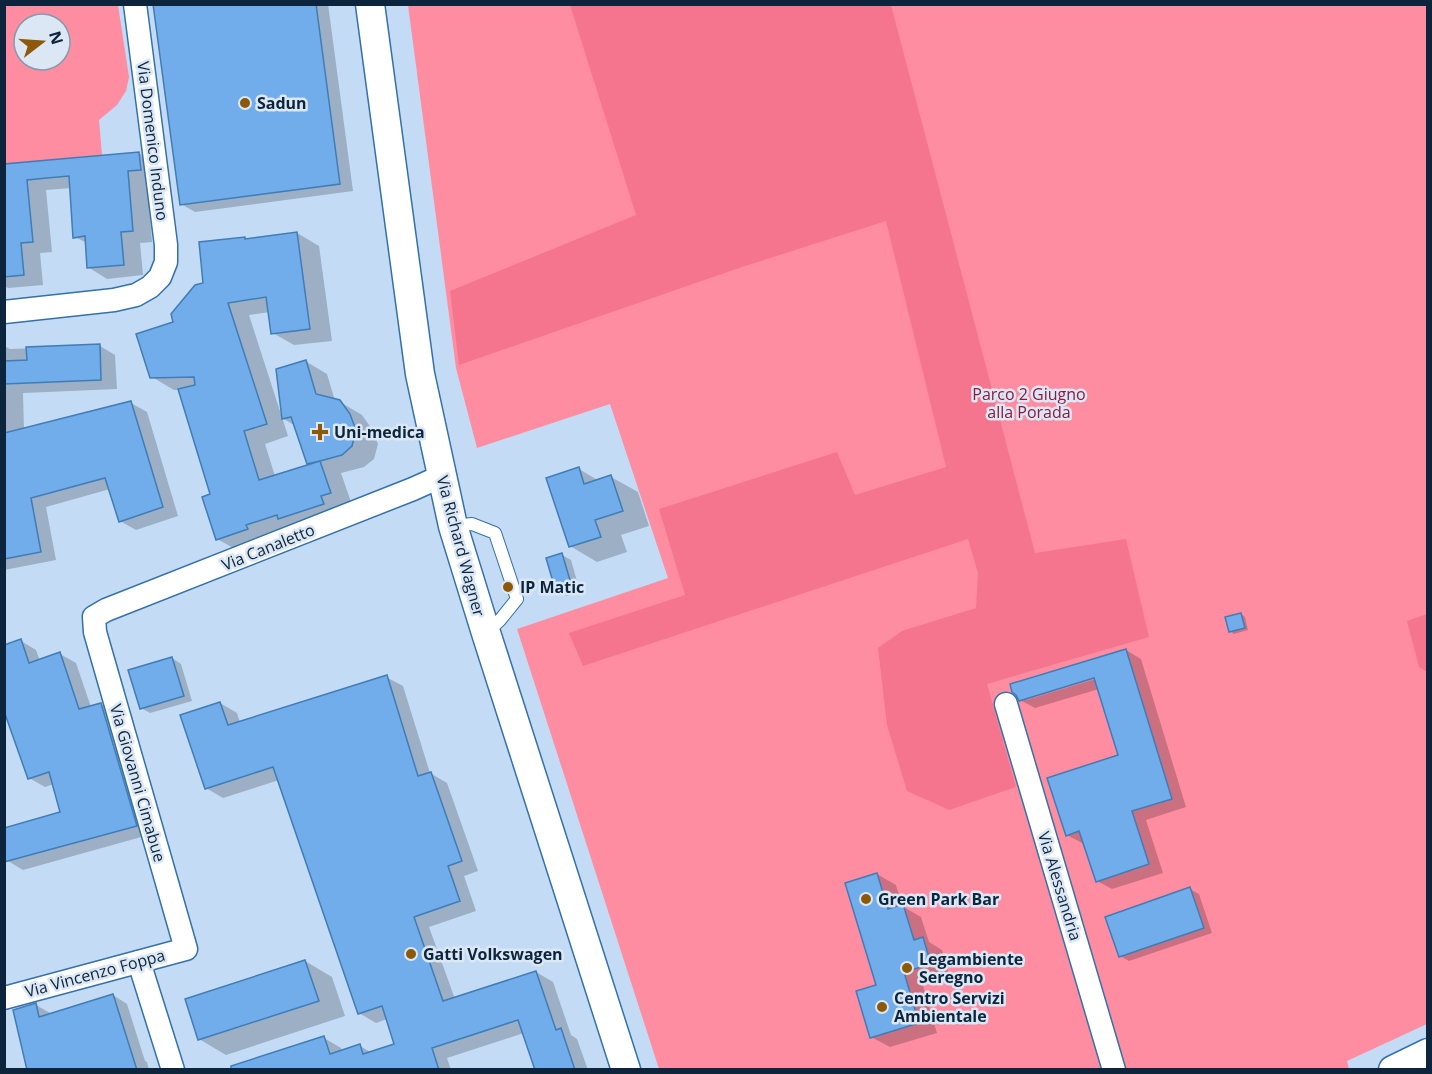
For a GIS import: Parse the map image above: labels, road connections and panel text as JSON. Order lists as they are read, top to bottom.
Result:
{
  "streets": {
    "street": [
      "Via Domenico Induno",
      "Via Richard Wagner",
      "Via Canaletto",
      "Via Giovanni Cimabue",
      "Via Alessandria",
      "Via Vincenzo Foppa"
    ]
  },
  "crossings": [
    ["Via Richard Wagner", "Via Canaletto"],
    ["Via Canaletto", "Via Giovanni Cimabue"],
    ["Via Giovanni Cimabue", "Via Vincenzo Foppa"]
  ],
  "parks": ["Parco 2 Giugno alla Porada"],
  "places": {
    "other": [
      "Sadun",
      "IP Matic",
      "Green Park Bar",
      "Gatti Volkswagen",
      "Legambiente Seregno",
      "Centro Servizi Ambientale"
    ],
    "health": ["Uni-medica"]
  },
  "north": "right"
}
